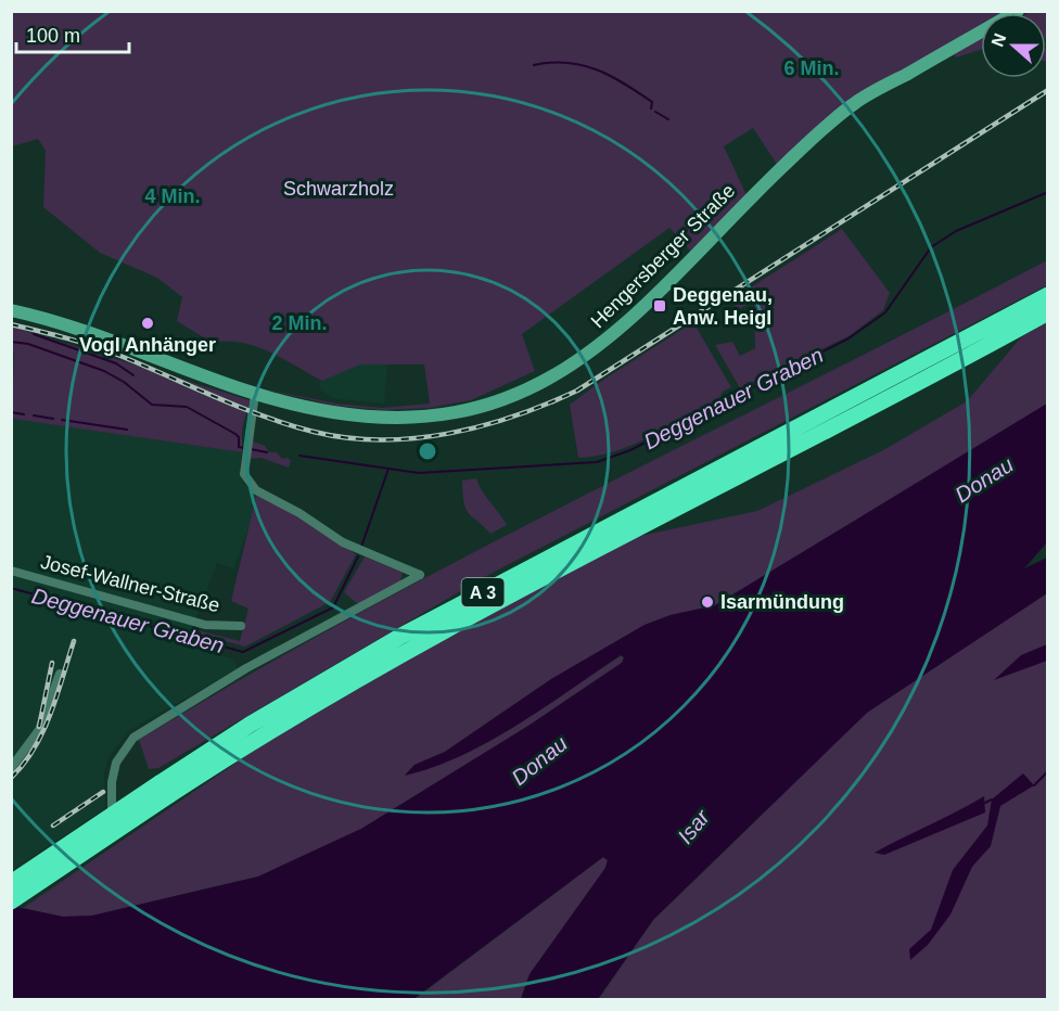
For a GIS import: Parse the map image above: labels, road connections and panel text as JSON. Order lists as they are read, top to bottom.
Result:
{
  "streets": {
    "highway": ["A 3"],
    "main road": ["Hengersberger Straße"],
    "street": ["Josef-Wallner-Straße"]
  },
  "water": ["Deggenauer Graben", "Donau", "Isar"],
  "parks": ["Schwarzholz"],
  "places": {
    "transit": ["Deggenau, Anw. Heigl"],
    "other": ["Vogl Anhänger", "Isarmündung"]
  },
  "scale_bar": "100 m",
  "north": "left",
  "rings": ["6 Min.", "4 Min.", "2 Min."]
}
